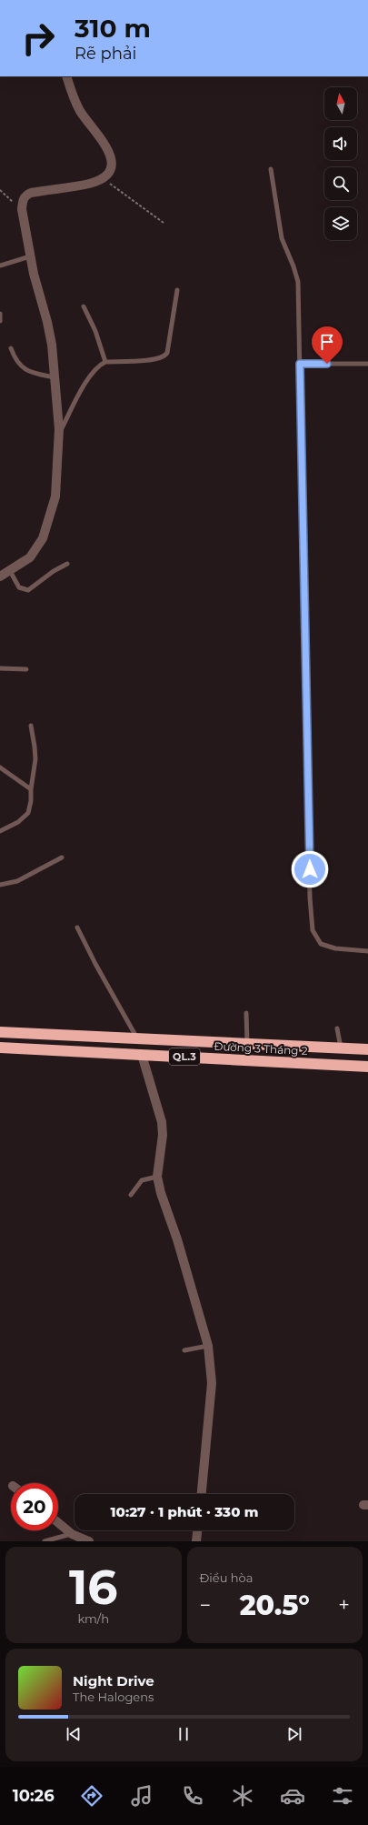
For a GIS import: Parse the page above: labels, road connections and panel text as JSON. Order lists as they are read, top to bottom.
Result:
{
  "streets": {
    "highway": ["Đường 3 Tháng 2", "QL.3"]
  },
  "north": "top",
  "page": {
    "turn": ["310 m", "Rẽ phải"],
    "limit": "20",
    "trip": "10:27 · 1 phút · 330 m",
    "tile": [
      ["16", "km/h"],
      "Điều hòa"
    ],
    "heat": ["−", "20.5°", "+"],
    "song": ["Night Drive", "The Halogens"],
    "tabs": "10:26"
  }
}
